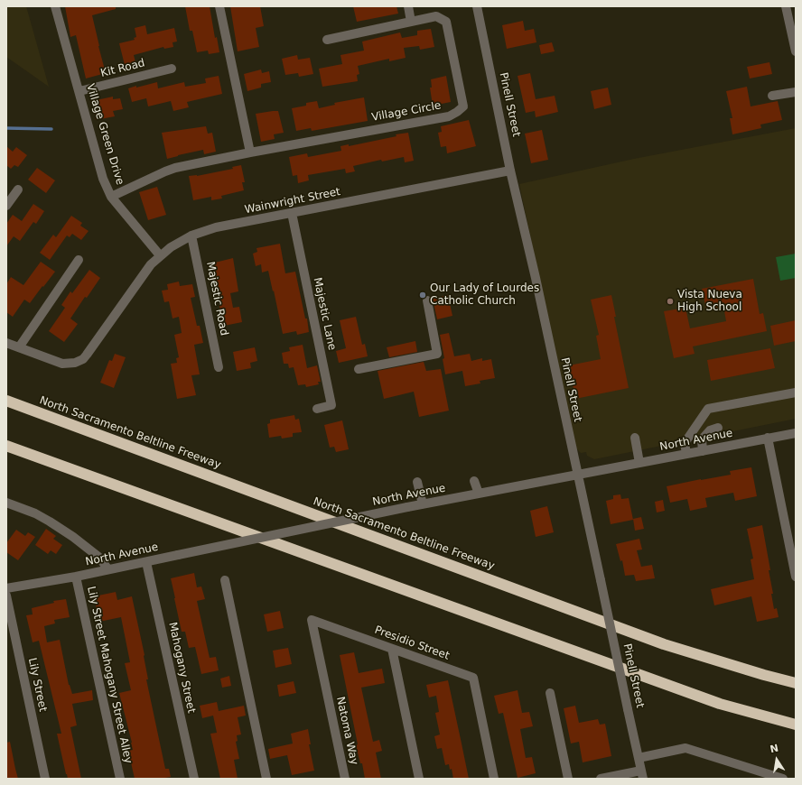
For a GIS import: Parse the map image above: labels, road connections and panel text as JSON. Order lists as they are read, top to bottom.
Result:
{
  "streets": {
    "highway": ["North Sacramento Beltline Freeway"],
    "street": [
      "Kit Road",
      "Pinell Street",
      "Village Circle",
      "Village Green Drive",
      "Wainwright Street",
      "Majestic Road",
      "Majestic Lane",
      "North Avenue",
      "Presidio Street",
      "Mahogany Street",
      "Lily Street Mahogany Street Alley",
      "Lily Street",
      "Natoma Way"
    ]
  },
  "crossings": [
    ["Kit Road", "Village Green Drive"],
    ["Pinell Street", "Wainwright Street"],
    ["Pinell Street", "North Avenue"],
    ["Village Circle", "Village Green Drive"],
    ["Village Green Drive", "Wainwright Street"],
    ["Wainwright Street", "Majestic Road"],
    ["Wainwright Street", "Majestic Lane"],
    ["North Avenue", "Mahogany Street"],
    ["North Avenue", "Lily Street Mahogany Street Alley"],
    ["Presidio Street", "Natoma Way"]
  ],
  "places": ["Our Lady of Lourdes Catholic Church", "Vista Nueva High School"],
  "north": "top"
}
